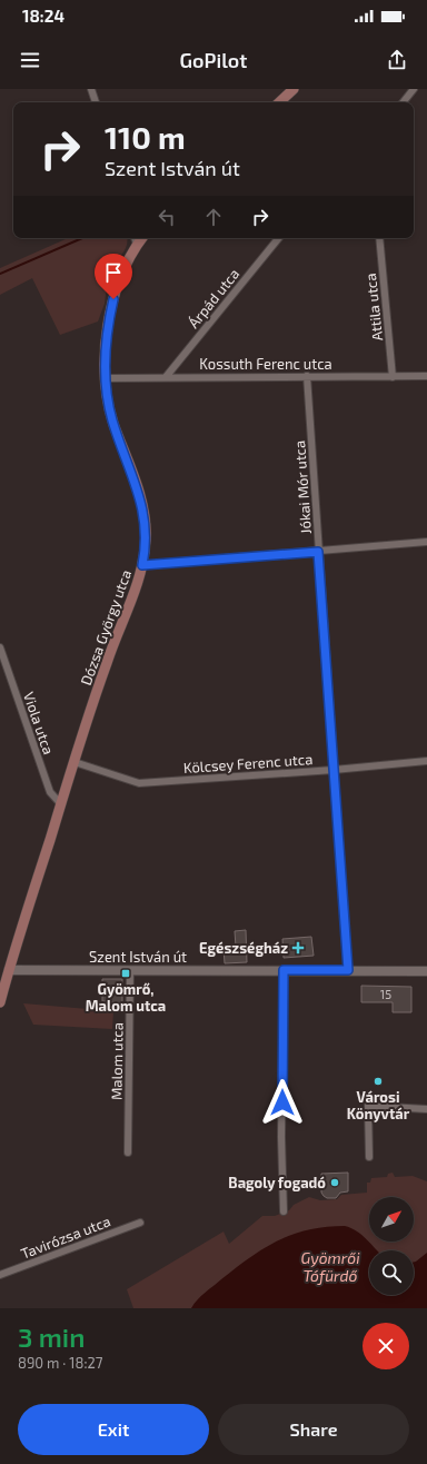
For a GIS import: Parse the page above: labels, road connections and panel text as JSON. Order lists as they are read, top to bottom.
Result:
{
  "streets": {
    "main road": ["Dózsa György utca"],
    "street": [
      "Árpád utca",
      "Attila utca",
      "Kossuth Ferenc utca",
      "Jókai Mór utca",
      "Viola utca",
      "Kölcsey Ferenc utca",
      "Szent István út",
      "Malom utca",
      "Tavirózsa utca"
    ]
  },
  "crossings": [
    ["Árpád utca", "Kossuth Ferenc utca"],
    ["Attila utca", "Kossuth Ferenc utca"],
    ["Kossuth Ferenc utca", "Jókai Mór utca"],
    ["Kossuth Ferenc utca", "Dózsa György utca"],
    ["Jókai Mór utca", "Kölcsey Ferenc utca"],
    ["Jókai Mór utca", "Szent István út"],
    ["Dózsa György utca", "Viola utca"],
    ["Dózsa György utca", "Kölcsey Ferenc utca"],
    ["Dózsa György utca", "Szent István út"],
    ["Szent István út", "Malom utca"]
  ],
  "water": ["Gyömrői Tófürdő"],
  "places": {
    "health": ["Egészségház"],
    "transit": ["Gyömrő, Malom utca"],
    "other": ["Városi Könyvtár", "Bagoly fogadó"]
  },
  "house_numbers": ["15"],
  "north": "top right",
  "page": {
    "status": "18:24",
    "header": "GoPilot",
    "turn": ["110 m", "Szent István út"],
    "heading": ["3 min", "890 m · 18:27"],
    "buttons": ["Exit", "Share"]
  }
}
